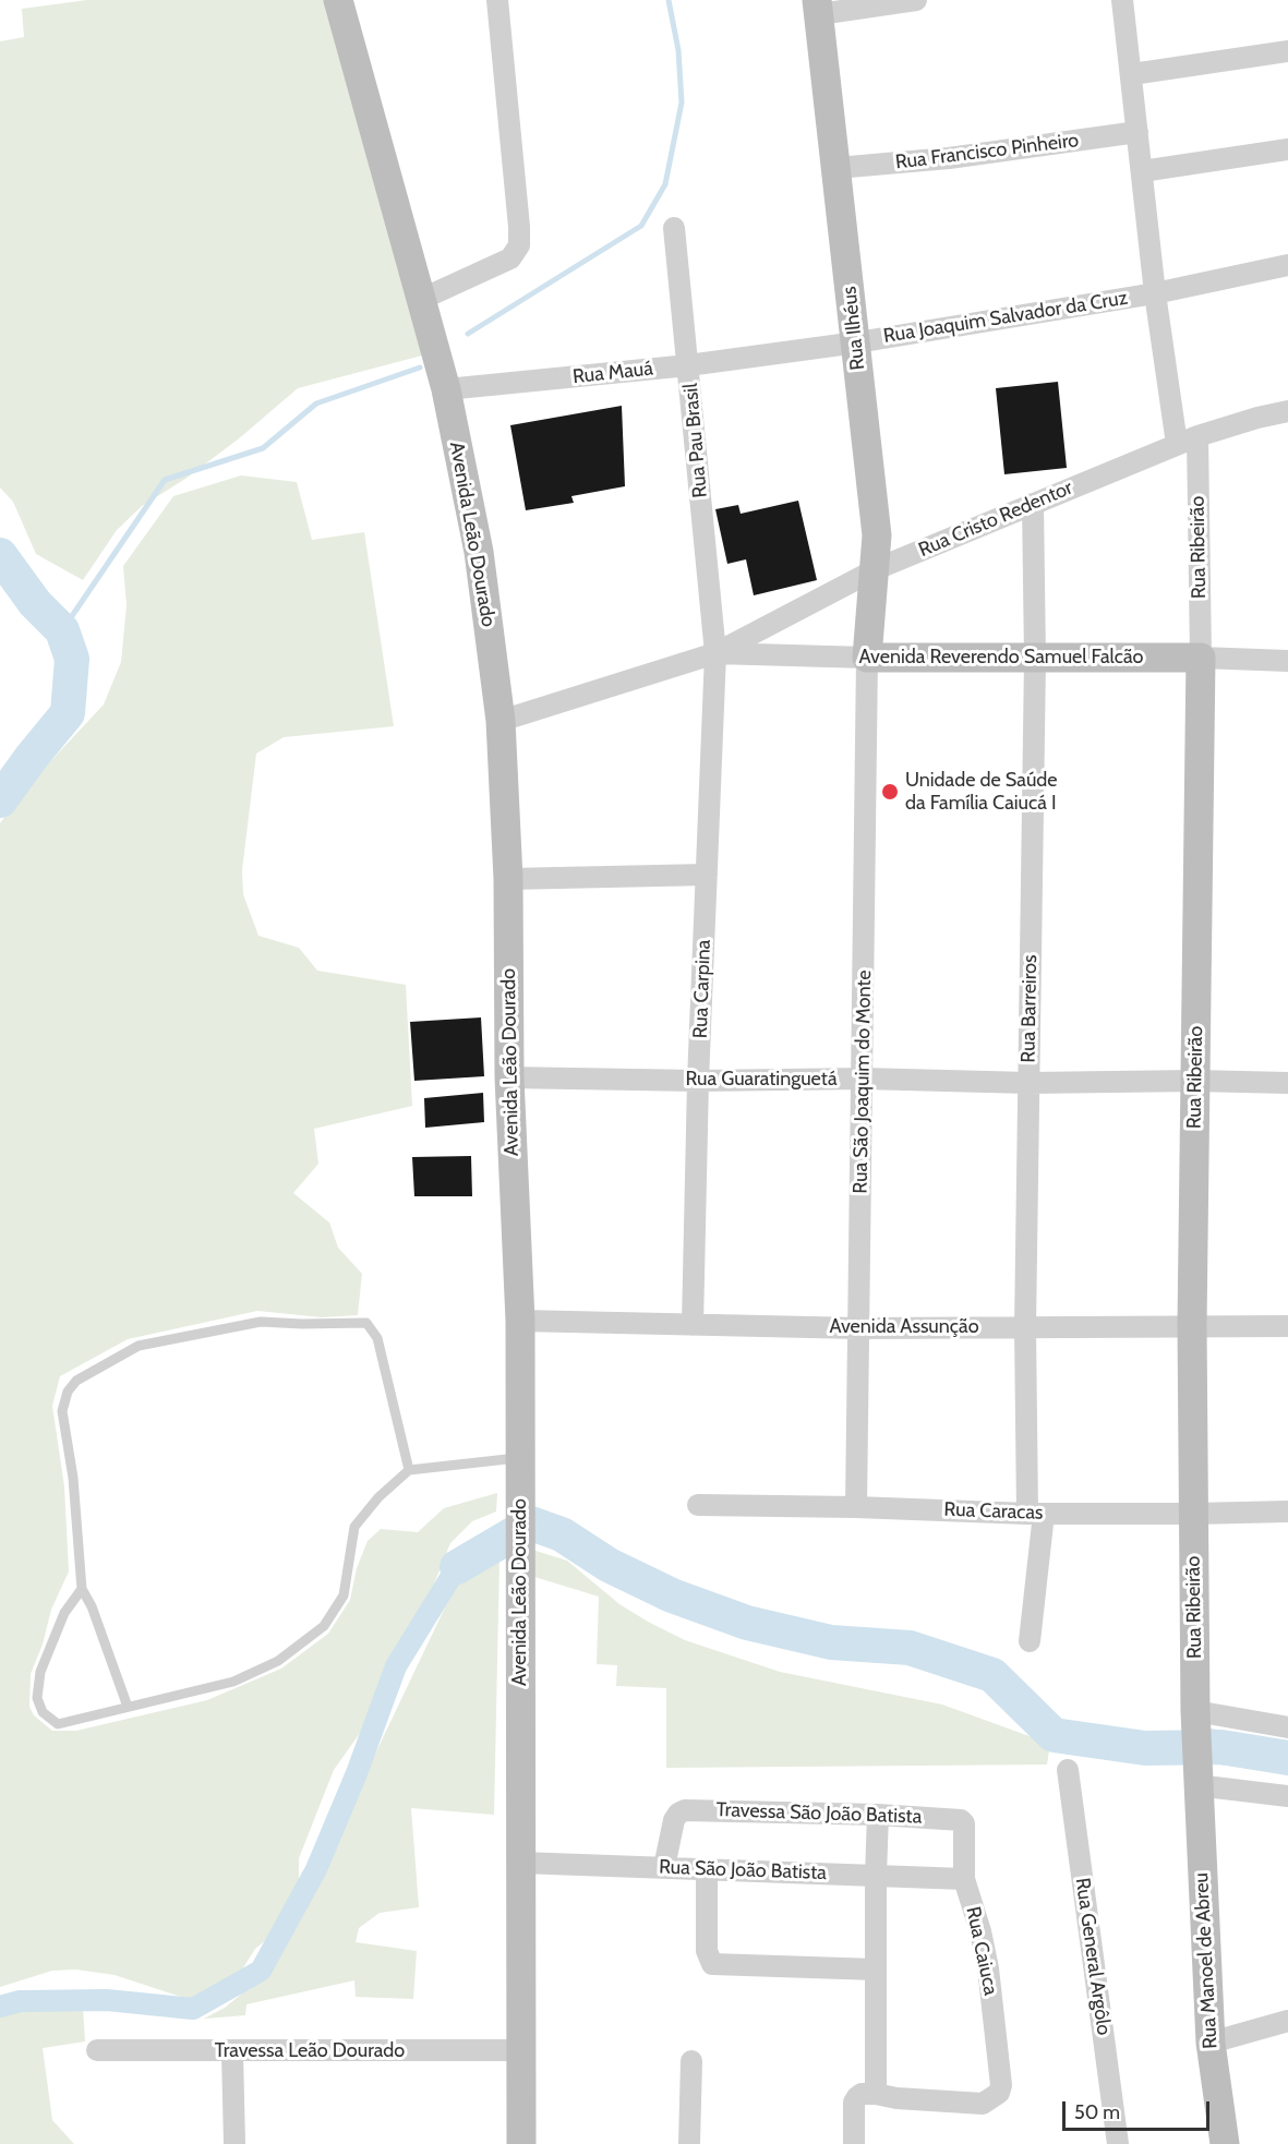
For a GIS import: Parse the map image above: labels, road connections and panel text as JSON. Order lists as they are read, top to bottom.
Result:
{
  "streets": {
    "main road": [
      "Rua Ilhéus",
      "Avenida Leão Dourado",
      "Rua Ribeirão",
      "Avenida Reverendo Samuel Falcão",
      "Rua Manoel de Abreu"
    ],
    "street": [
      "Rua Francisco Pinheiro",
      "Rua Joaquim Salvador da Cruz",
      "Rua Mauá",
      "Rua Pau Brasil",
      "Rua Cristo Redentor",
      "Rua Carpina",
      "Rua Barreiros",
      "Rua Guaratinguetá",
      "Rua São Joaquim do Monte",
      "Avenida Assunção",
      "Rua Caracas",
      "Travessa São João Batista",
      "Rua São João Batista",
      "Rua Caiuca",
      "Rua General Argôlo",
      "Travessa Leão Dourado"
    ]
  },
  "crossings": [
    ["Rua Francisco Pinheiro", "Rua Joaquim Salvador da Cruz"],
    ["Rua Francisco Pinheiro", "Rua Ilhéus"],
    ["Rua Joaquim Salvador da Cruz", "Rua Ilhéus"],
    ["Rua Joaquim Salvador da Cruz", "Rua Mauá"],
    ["Rua Joaquim Salvador da Cruz", "Rua Cristo Redentor"],
    ["Rua Ilhéus", "Rua Mauá"],
    ["Rua Ilhéus", "Rua Cristo Redentor"],
    ["Rua Ilhéus", "Avenida Reverendo Samuel Falcão"],
    ["Rua Ilhéus", "Rua São Joaquim do Monte"],
    ["Rua Mauá", "Rua Pau Brasil"],
    ["Rua Mauá", "Avenida Leão Dourado"],
    ["Rua Pau Brasil", "Rua Cristo Redentor"],
    ["Rua Pau Brasil", "Avenida Reverendo Samuel Falcão"],
    ["Rua Pau Brasil", "Rua Carpina"],
    ["Rua Cristo Redentor", "Rua Ribeirão"],
    ["Rua Cristo Redentor", "Avenida Reverendo Samuel Falcão"],
    ["Rua Cristo Redentor", "Rua Carpina"],
    ["Rua Cristo Redentor", "Rua Barreiros"],
    ["Avenida Leão Dourado", "Rua Guaratinguetá"],
    ["Avenida Leão Dourado", "Avenida Assunção"],
    ["Avenida Leão Dourado", "Rua São João Batista"],
    ["Avenida Leão Dourado", "Travessa Leão Dourado"],
    ["Rua Ribeirão", "Avenida Reverendo Samuel Falcão"],
    ["Rua Ribeirão", "Rua Guaratinguetá"],
    ["Rua Ribeirão", "Avenida Assunção"],
    ["Rua Ribeirão", "Rua Caracas"],
    ["Rua Ribeirão", "Rua Manoel de Abreu"],
    ["Avenida Reverendo Samuel Falcão", "Rua Carpina"],
    ["Avenida Reverendo Samuel Falcão", "Rua Barreiros"],
    ["Avenida Reverendo Samuel Falcão", "Rua São Joaquim do Monte"],
    ["Rua Carpina", "Rua Guaratinguetá"],
    ["Rua Carpina", "Avenida Assunção"],
    ["Rua Barreiros", "Rua Guaratinguetá"],
    ["Rua Barreiros", "Avenida Assunção"],
    ["Rua Barreiros", "Rua Caracas"],
    ["Rua Guaratinguetá", "Rua São Joaquim do Monte"],
    ["Rua São Joaquim do Monte", "Avenida Assunção"],
    ["Rua São Joaquim do Monte", "Rua Caracas"],
    ["Travessa São João Batista", "Rua São João Batista"],
    ["Travessa São João Batista", "Rua Caiuca"],
    ["Rua São João Batista", "Rua Caiuca"]
  ],
  "places": ["Unidade de Saúde da Família Caiucá I"],
  "scale_bar": "50 m"
}
